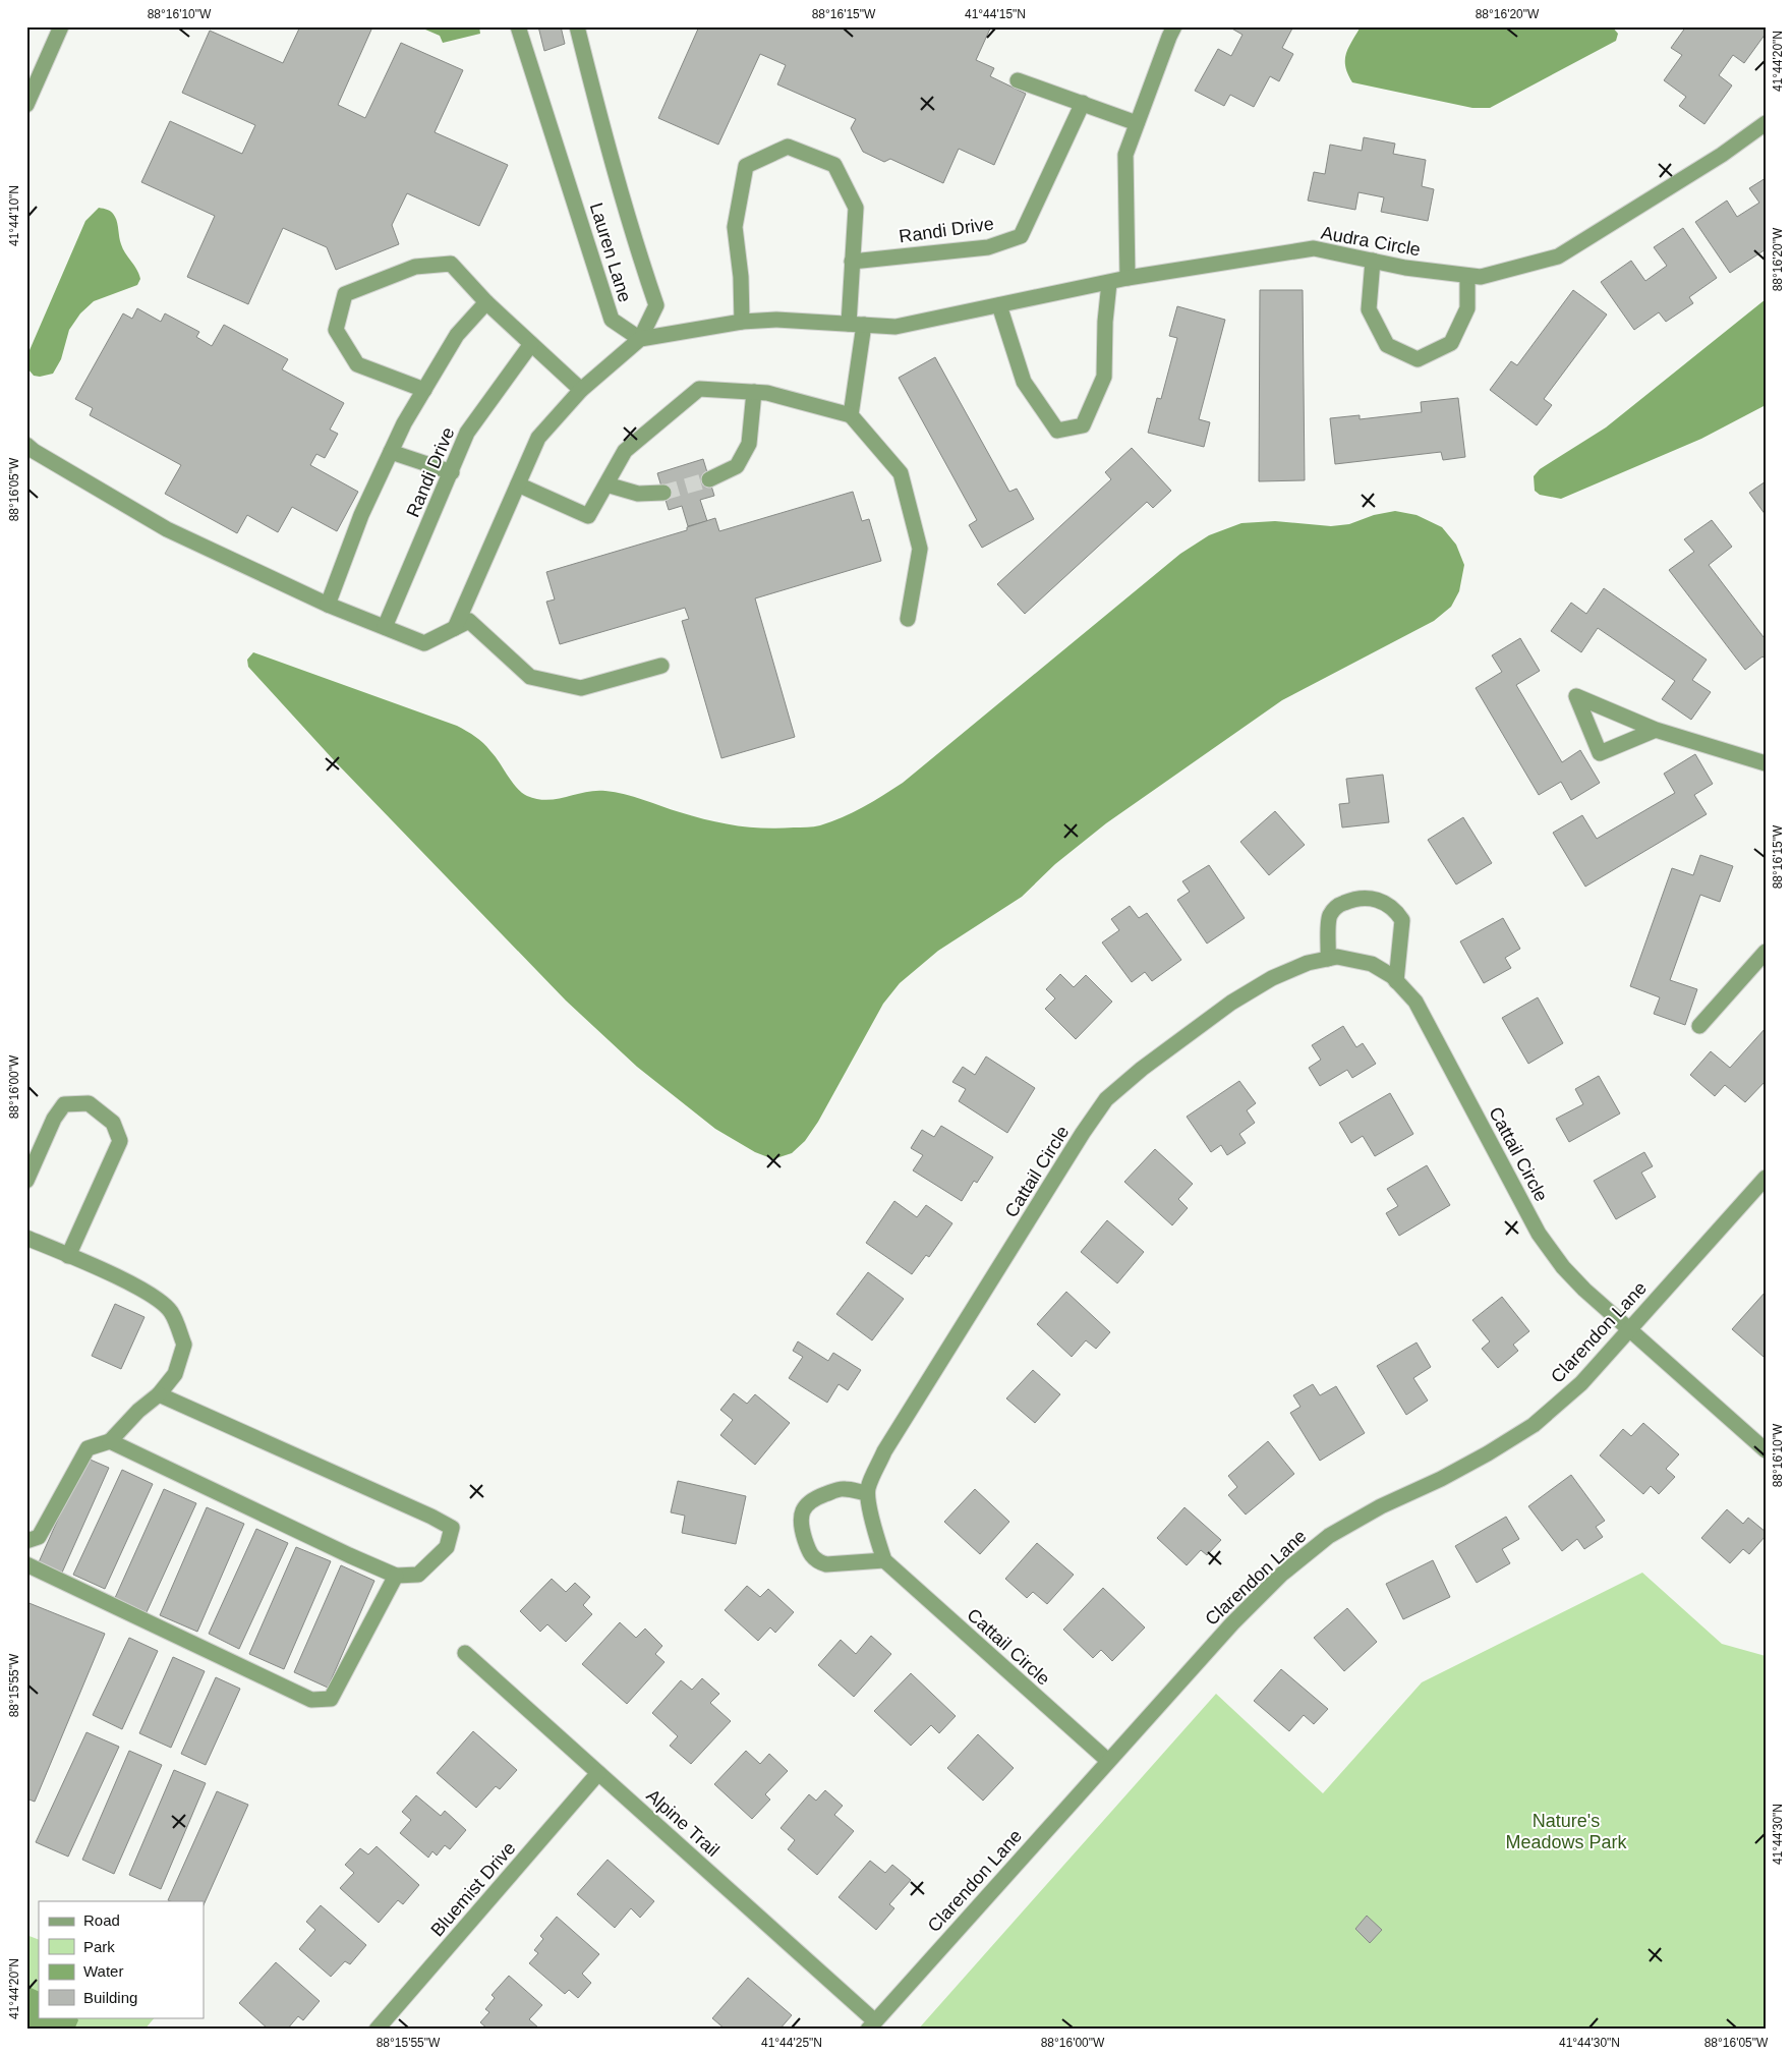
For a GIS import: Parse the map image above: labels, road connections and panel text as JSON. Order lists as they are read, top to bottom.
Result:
{
  "streets": {
    "street": [
      "Randi Drive",
      "Audra Circle",
      "Lauren Lane",
      "Cattail Circle",
      "Clarendon Lane",
      "Alpine Trail",
      "Bluemist Drive"
    ]
  },
  "crossings": [
    ["Cattail Circle", "Clarendon Lane"],
    ["Clarendon Lane", "Alpine Trail"],
    ["Alpine Trail", "Bluemist Drive"]
  ],
  "parks": ["Nature's Meadows Park"],
  "legend": [
    "Road",
    "Park",
    "Water",
    "Building"
  ],
  "coordinates": [
    "88°16'10\"W",
    "88°16'15\"W",
    "41°44'15\"N",
    "88°16'20\"W",
    "41°44'20\"N",
    "41°44'10\"N",
    "88°16'05\"W",
    "88°16'00\"W",
    "88°15'55\"W",
    "41°44'30\"N",
    "41°44'25\"N"
  ]
}
